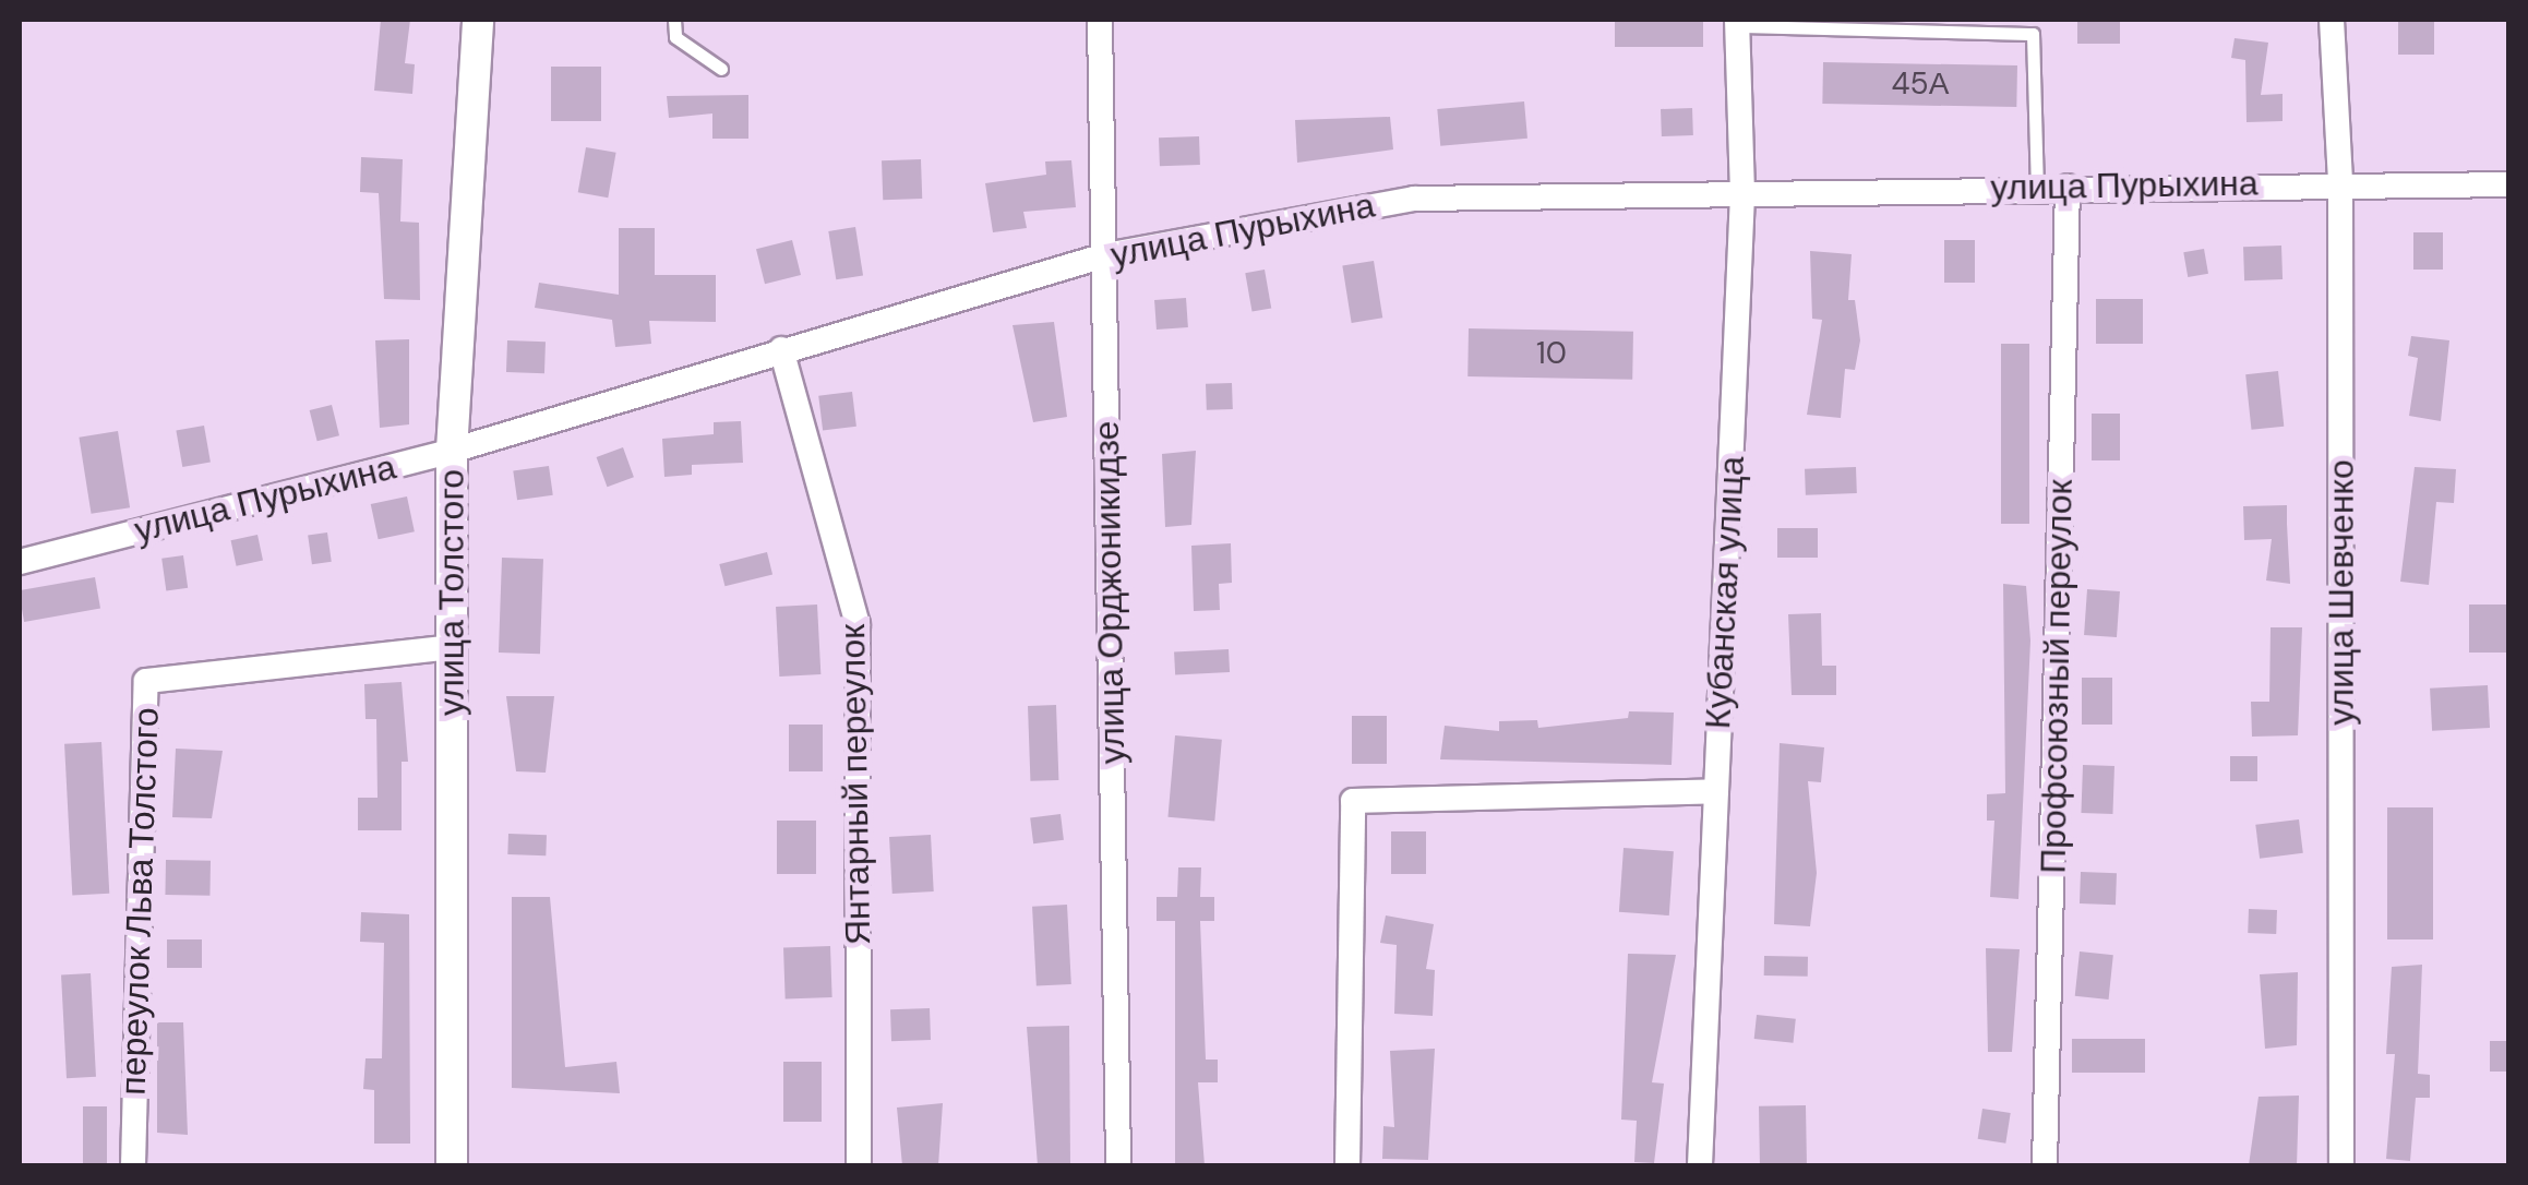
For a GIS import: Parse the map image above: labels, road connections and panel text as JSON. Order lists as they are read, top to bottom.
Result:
{
  "streets": {
    "street": [
      "улица Пурыхина",
      "улица Толстого",
      "улица Орджоникидзе",
      "Кубанская улица",
      "улица Шевченко",
      "Профсоюзный переулок",
      "Янтарный переулок",
      "переулок Льва Толстого"
    ]
  },
  "crossings": [
    ["улица Пурыхина", "улица Толстого"],
    ["улица Пурыхина", "улица Орджоникидзе"],
    ["улица Пурыхина", "Кубанская улица"],
    ["улица Пурыхина", "улица Шевченко"],
    ["улица Пурыхина", "Профсоюзный переулок"],
    ["улица Пурыхина", "Янтарный переулок"],
    ["улица Толстого", "переулок Льва Толстого"]
  ],
  "house_numbers": ["45А", "10"]
}
